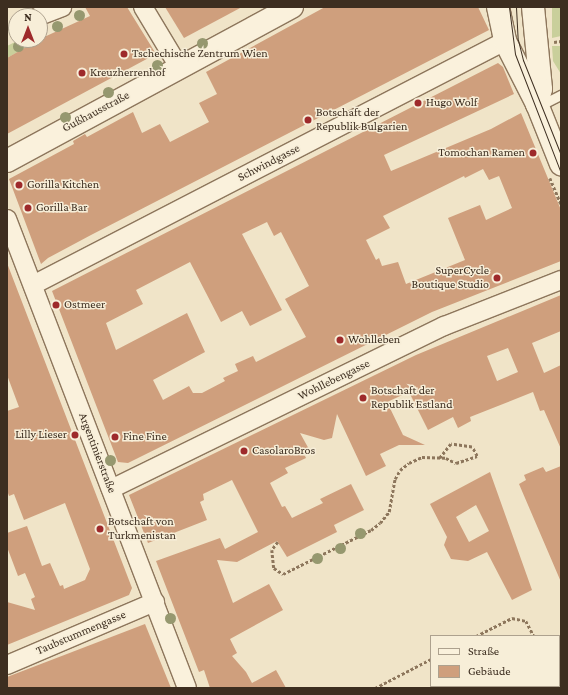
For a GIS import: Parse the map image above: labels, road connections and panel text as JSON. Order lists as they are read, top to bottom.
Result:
{
  "streets": {
    "street": [
      "Gußhausstraße",
      "Schwindgasse",
      "Wohllebengasse",
      "Argentinierstraße",
      "Taubstummengasse"
    ]
  },
  "crossings": [
    ["Schwindgasse", "Argentinierstraße"],
    ["Wohllebengasse", "Argentinierstraße"],
    ["Argentinierstraße", "Taubstummengasse"]
  ],
  "places": [
    "Tschechische Zentrum Wien",
    "Kreuzherrenhof",
    "Hugo Wolf",
    "Botschaft der Republik Bulgarien",
    "Tomochan Ramen",
    "Gorilla Kitchen",
    "Gorilla Bar",
    "SuperCycle Boutique Studio",
    "Ostmeer",
    "Wohlleben",
    "Botschaft der Republik Estland",
    "Lilly Lieser",
    "Fine Fine",
    "CasolaroBros",
    "Botschaft von Turkmenistan"
  ],
  "legend": ["Straße", "Gebäude"],
  "north": "top"
}
